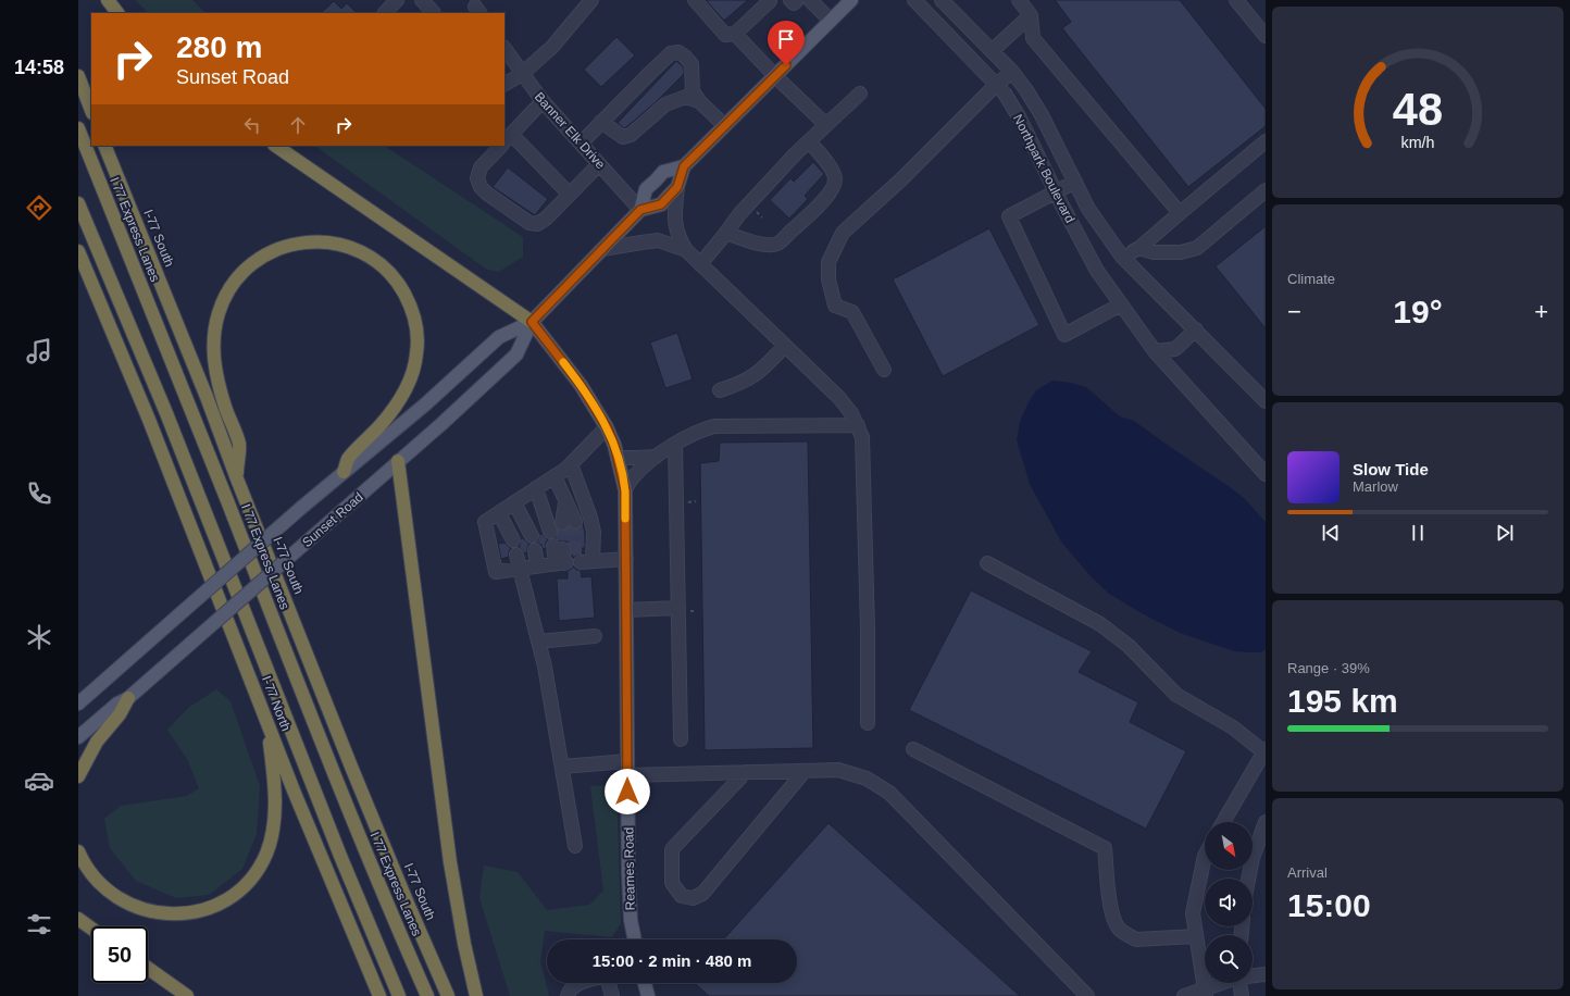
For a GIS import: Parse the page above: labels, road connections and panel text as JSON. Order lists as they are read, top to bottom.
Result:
{
  "streets": {
    "highway": ["I 77 Express Lanes", "I-77 South", "I-77 North"],
    "main road": ["Sunset Road", "Reames Road"],
    "street": ["Banner Elk Drive", "Northpark Boulevard"]
  },
  "crossings": [
    ["Banner Elk Drive", "Sunset Road"],
    ["Sunset Road", "Reames Road"]
  ],
  "north": "bottom right",
  "page": {
    "tabs": "14:58",
    "turn": ["280 m", "Sunset Road"],
    "tile": [
      "Climate",
      ["Range · 39%", "195 km"],
      ["Arrival", "15:00"]
    ],
    "heat": ["−", "19°", "+"],
    "song": ["Slow Tide", "Marlow"],
    "limit": "50",
    "trip": "15:00 · 2 min · 480 m",
    "gauge": ["48", "km/h"]
  }
}
